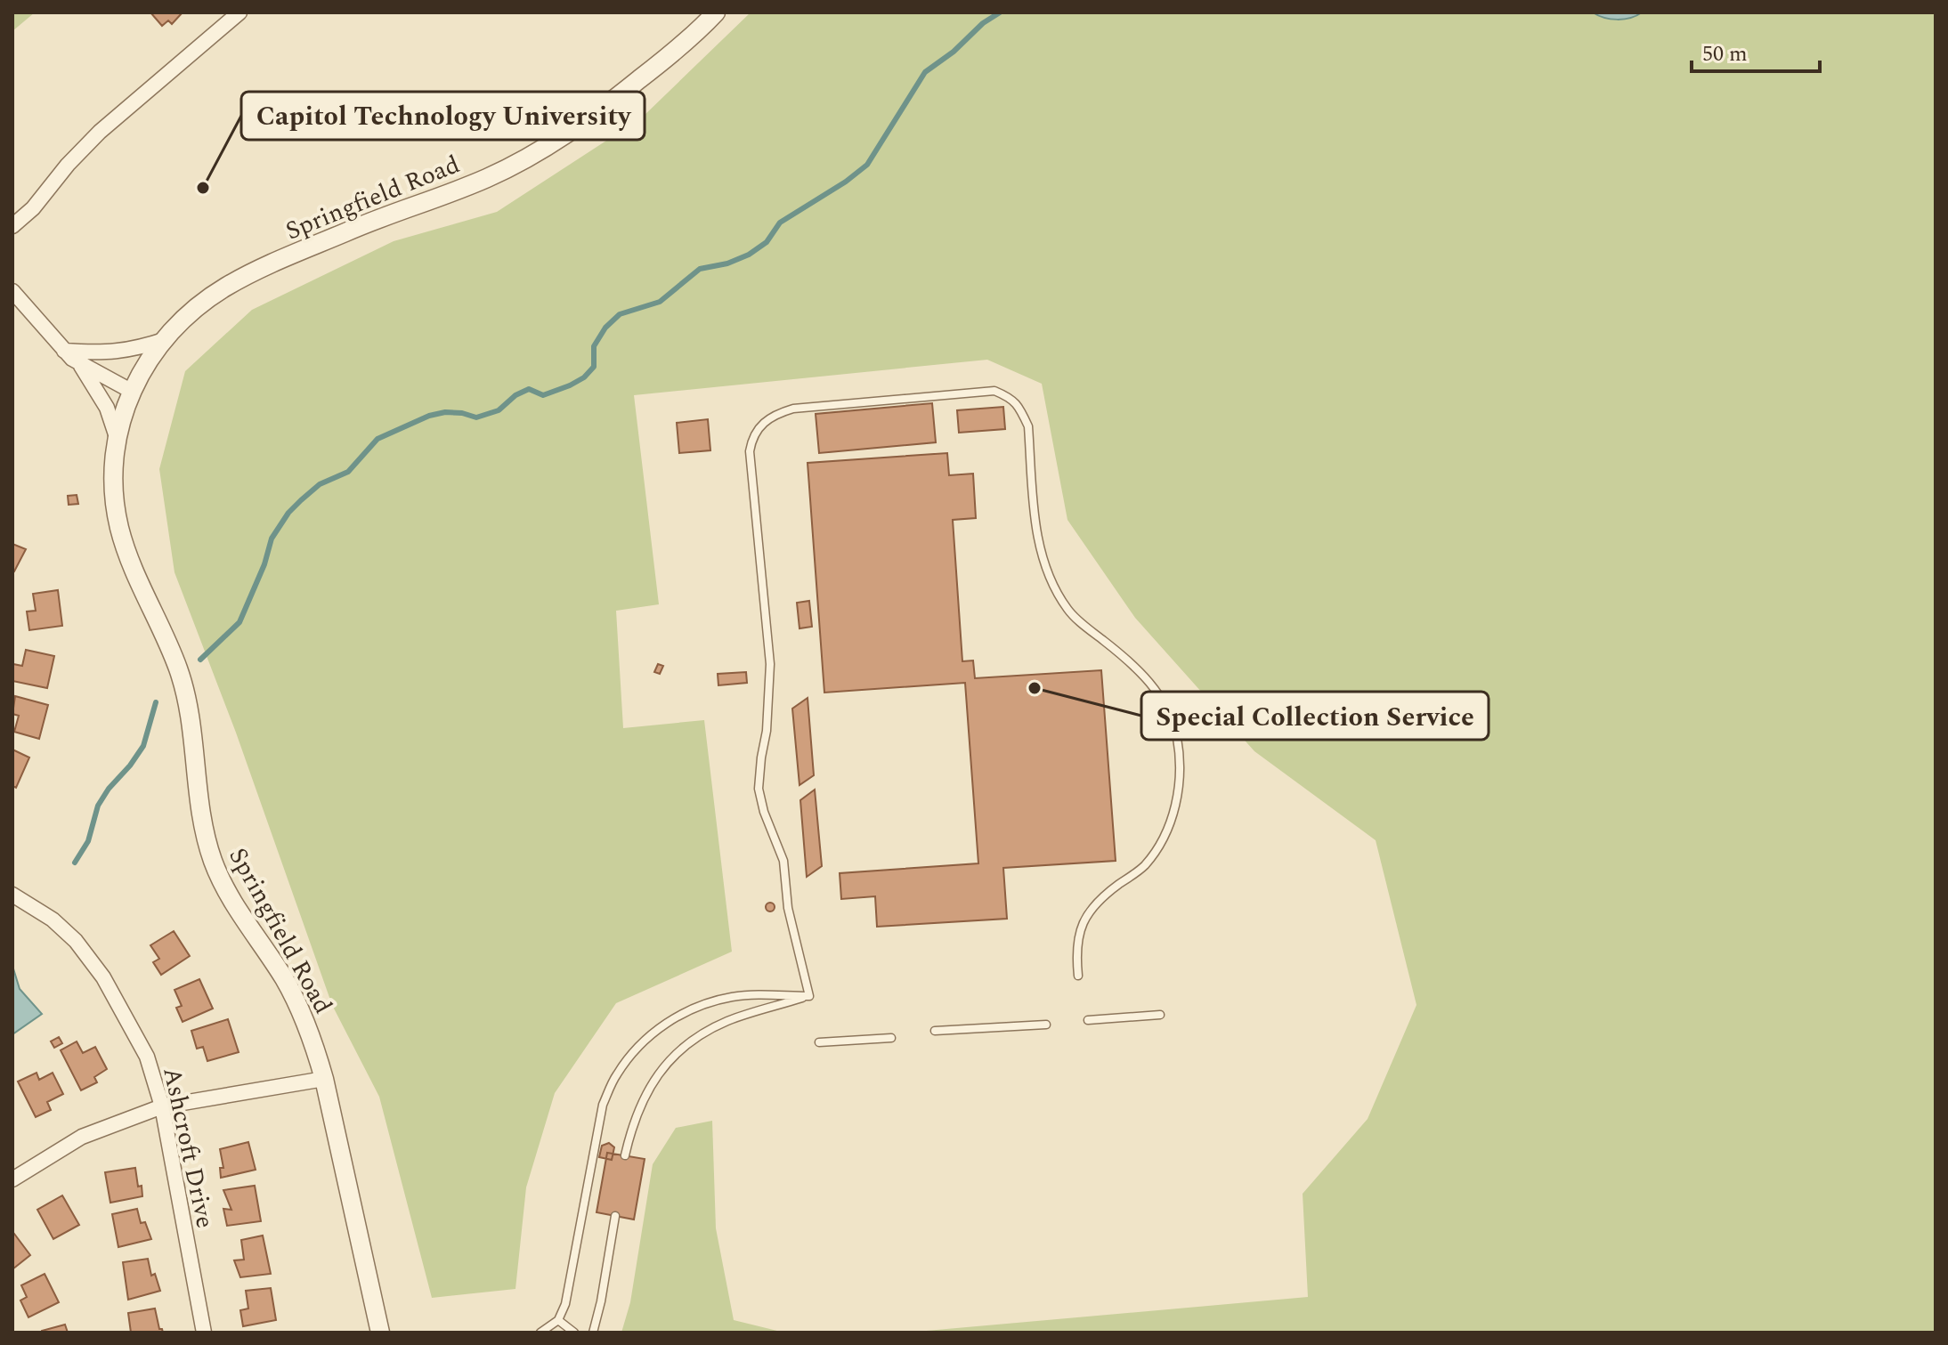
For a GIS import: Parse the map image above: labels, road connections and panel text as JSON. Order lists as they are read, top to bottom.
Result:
{
  "streets": {
    "street": ["Springfield Road", "Ashcroft Drive"]
  },
  "places": ["Capitol Technology University", "Special Collection Service"],
  "scale_bar": "50 m"
}
